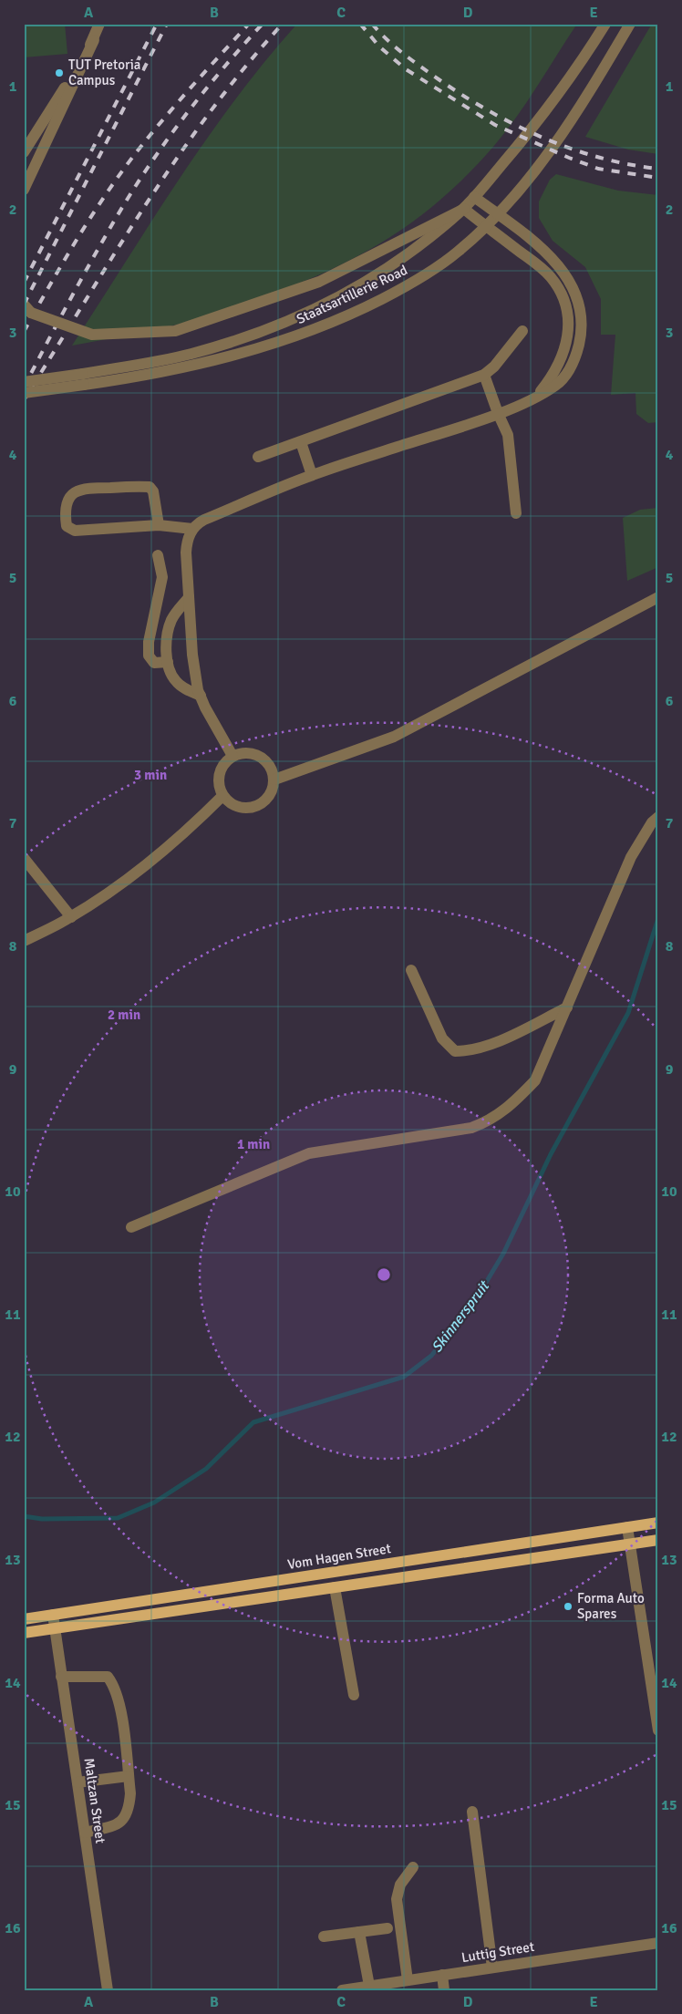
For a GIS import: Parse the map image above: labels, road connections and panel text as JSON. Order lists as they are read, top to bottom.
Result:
{
  "streets": {
    "main road": ["Vom Hagen Street"],
    "street": ["Staatsartillerie Road", "Maltzan Street", "Luttig Street"]
  },
  "crossings": [
    ["Vom Hagen Street", "Maltzan Street"]
  ],
  "water": ["Skinnerspruit"],
  "places": ["TUT Pretoria Campus", "Forma Auto Spares"],
  "grid": {
    "columns": [
      "A",
      "B",
      "C",
      "D",
      "E"
    ],
    "rows": [
      "1",
      "2",
      "3",
      "4",
      "5",
      "6",
      "7",
      "8",
      "9",
      "10",
      "11",
      "12",
      "13",
      "14",
      "15",
      "16"
    ]
  },
  "rings": ["3 min", "2 min", "1 min"]
}
